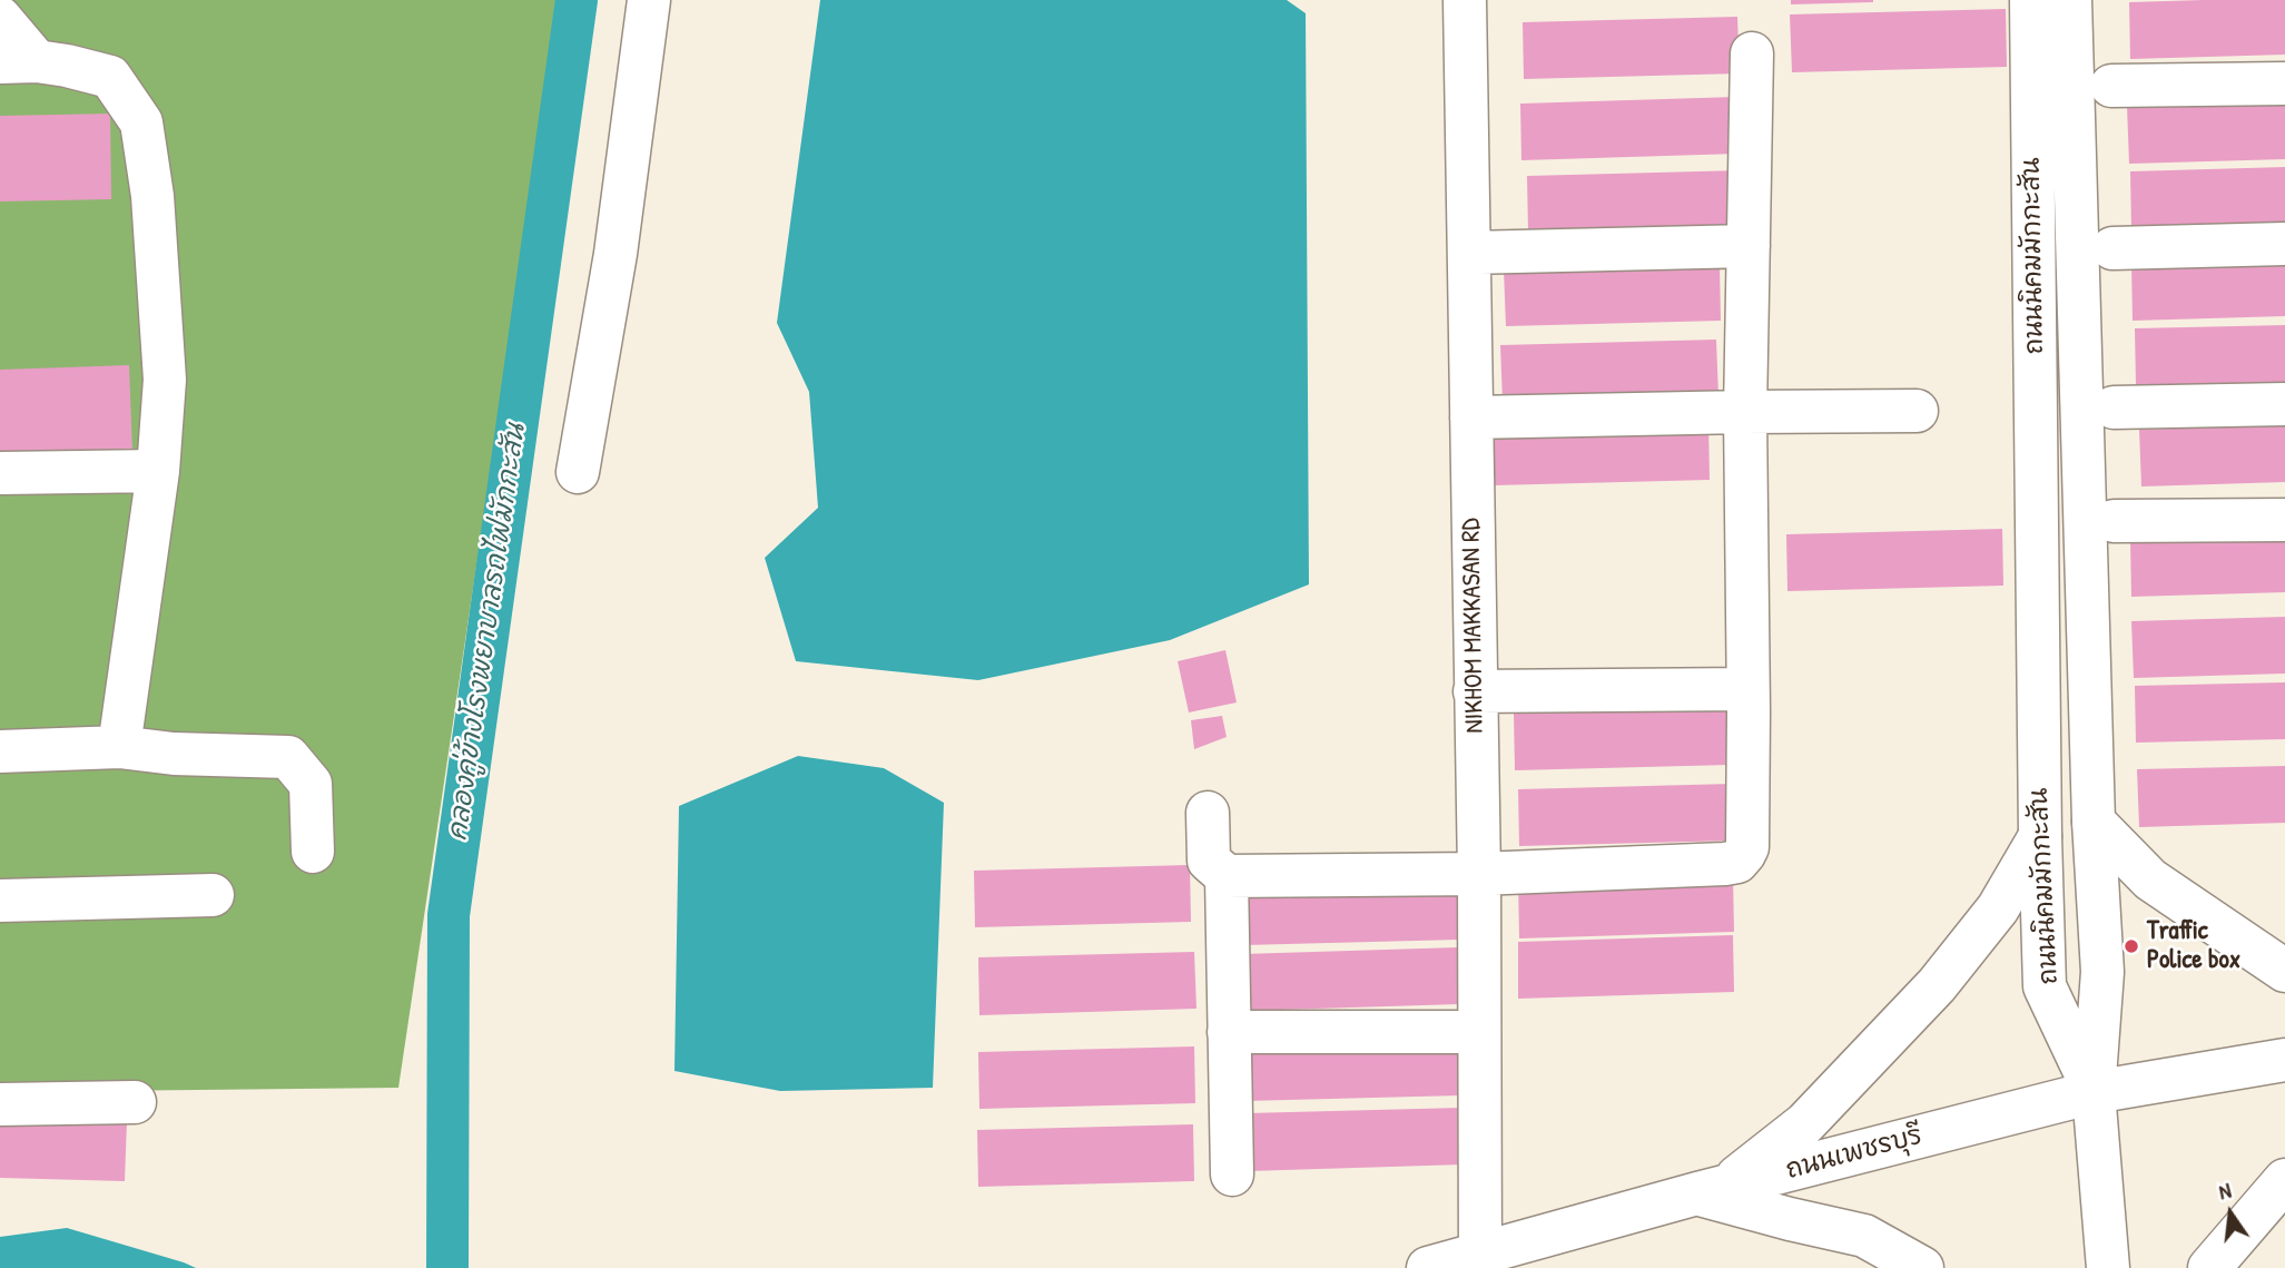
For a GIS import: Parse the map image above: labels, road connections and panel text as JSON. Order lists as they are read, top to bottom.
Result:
{
  "streets": {
    "street": ["ถนนนิคมมักกะสัน", "NIKHOM MAKKASAN RD", "ถนนเพชรบุรี"]
  },
  "crossings": [
    ["ถนนนิคมมักกะสัน", "ถนนเพชรบุรี"],
    ["NIKHOM MAKKASAN RD", "ถนนเพชรบุรี"]
  ],
  "water": ["คลองคู่ข้างโรงพยาบาลรถไฟมักกะสัน"],
  "places": ["Traffic Police box"],
  "north": "top"
}
